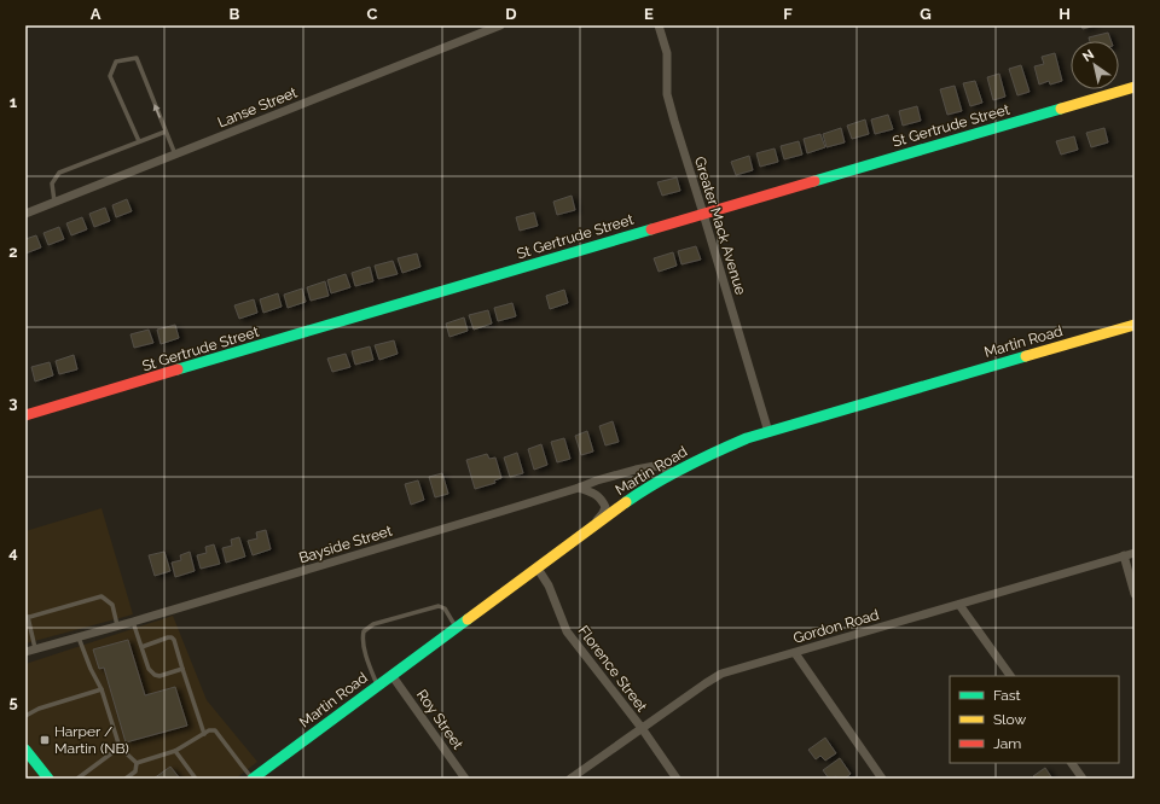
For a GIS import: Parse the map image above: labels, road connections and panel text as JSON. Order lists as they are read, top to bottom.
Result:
{
  "streets": {
    "street": [
      "Lanse Street",
      "St Gertrude Street",
      "Greater Mack Avenue",
      "Martin Road",
      "Bayside Street",
      "Gordon Road",
      "Florence Street",
      "Roy Street"
    ]
  },
  "crossings": [
    ["St Gertrude Street", "Greater Mack Avenue"],
    ["Greater Mack Avenue", "Martin Road"],
    ["Martin Road", "Bayside Street"],
    ["Martin Road", "Florence Street"],
    ["Martin Road", "Roy Street"],
    ["Gordon Road", "Florence Street"]
  ],
  "places": {
    "transit": ["Harper / Martin (NB)"]
  },
  "legend": ["Fast", "Slow", "Jam"],
  "north": "top left",
  "grid": {
    "columns": [
      "A",
      "B",
      "C",
      "D",
      "E",
      "F",
      "G",
      "H"
    ],
    "rows": [
      "1",
      "2",
      "3",
      "4",
      "5"
    ]
  }
}
